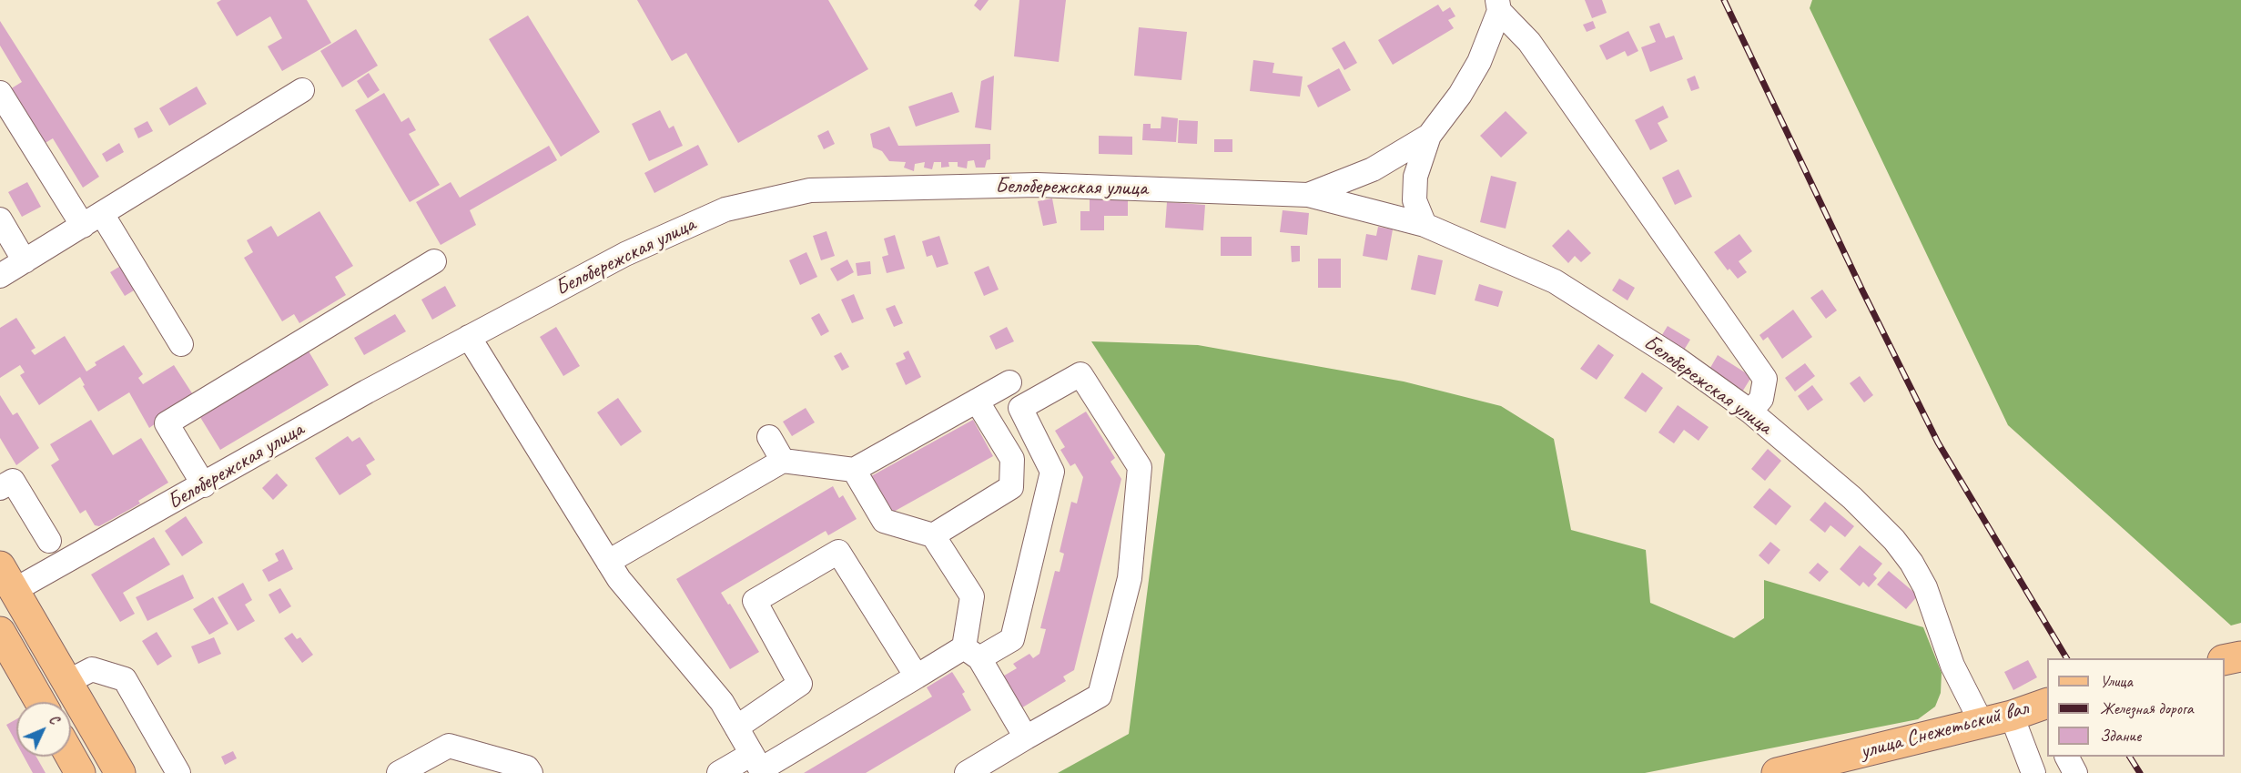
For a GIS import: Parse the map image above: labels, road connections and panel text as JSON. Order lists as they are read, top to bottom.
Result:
{
  "streets": {
    "main road": ["улица Снежетьский вал"],
    "street": ["Белобережская улица"]
  },
  "crossings": [
    ["Белобережская улица", "улица Снежетьский вал"]
  ],
  "legend": ["Улица", "Железная дорога", "Здание"],
  "north": "top right"
}
